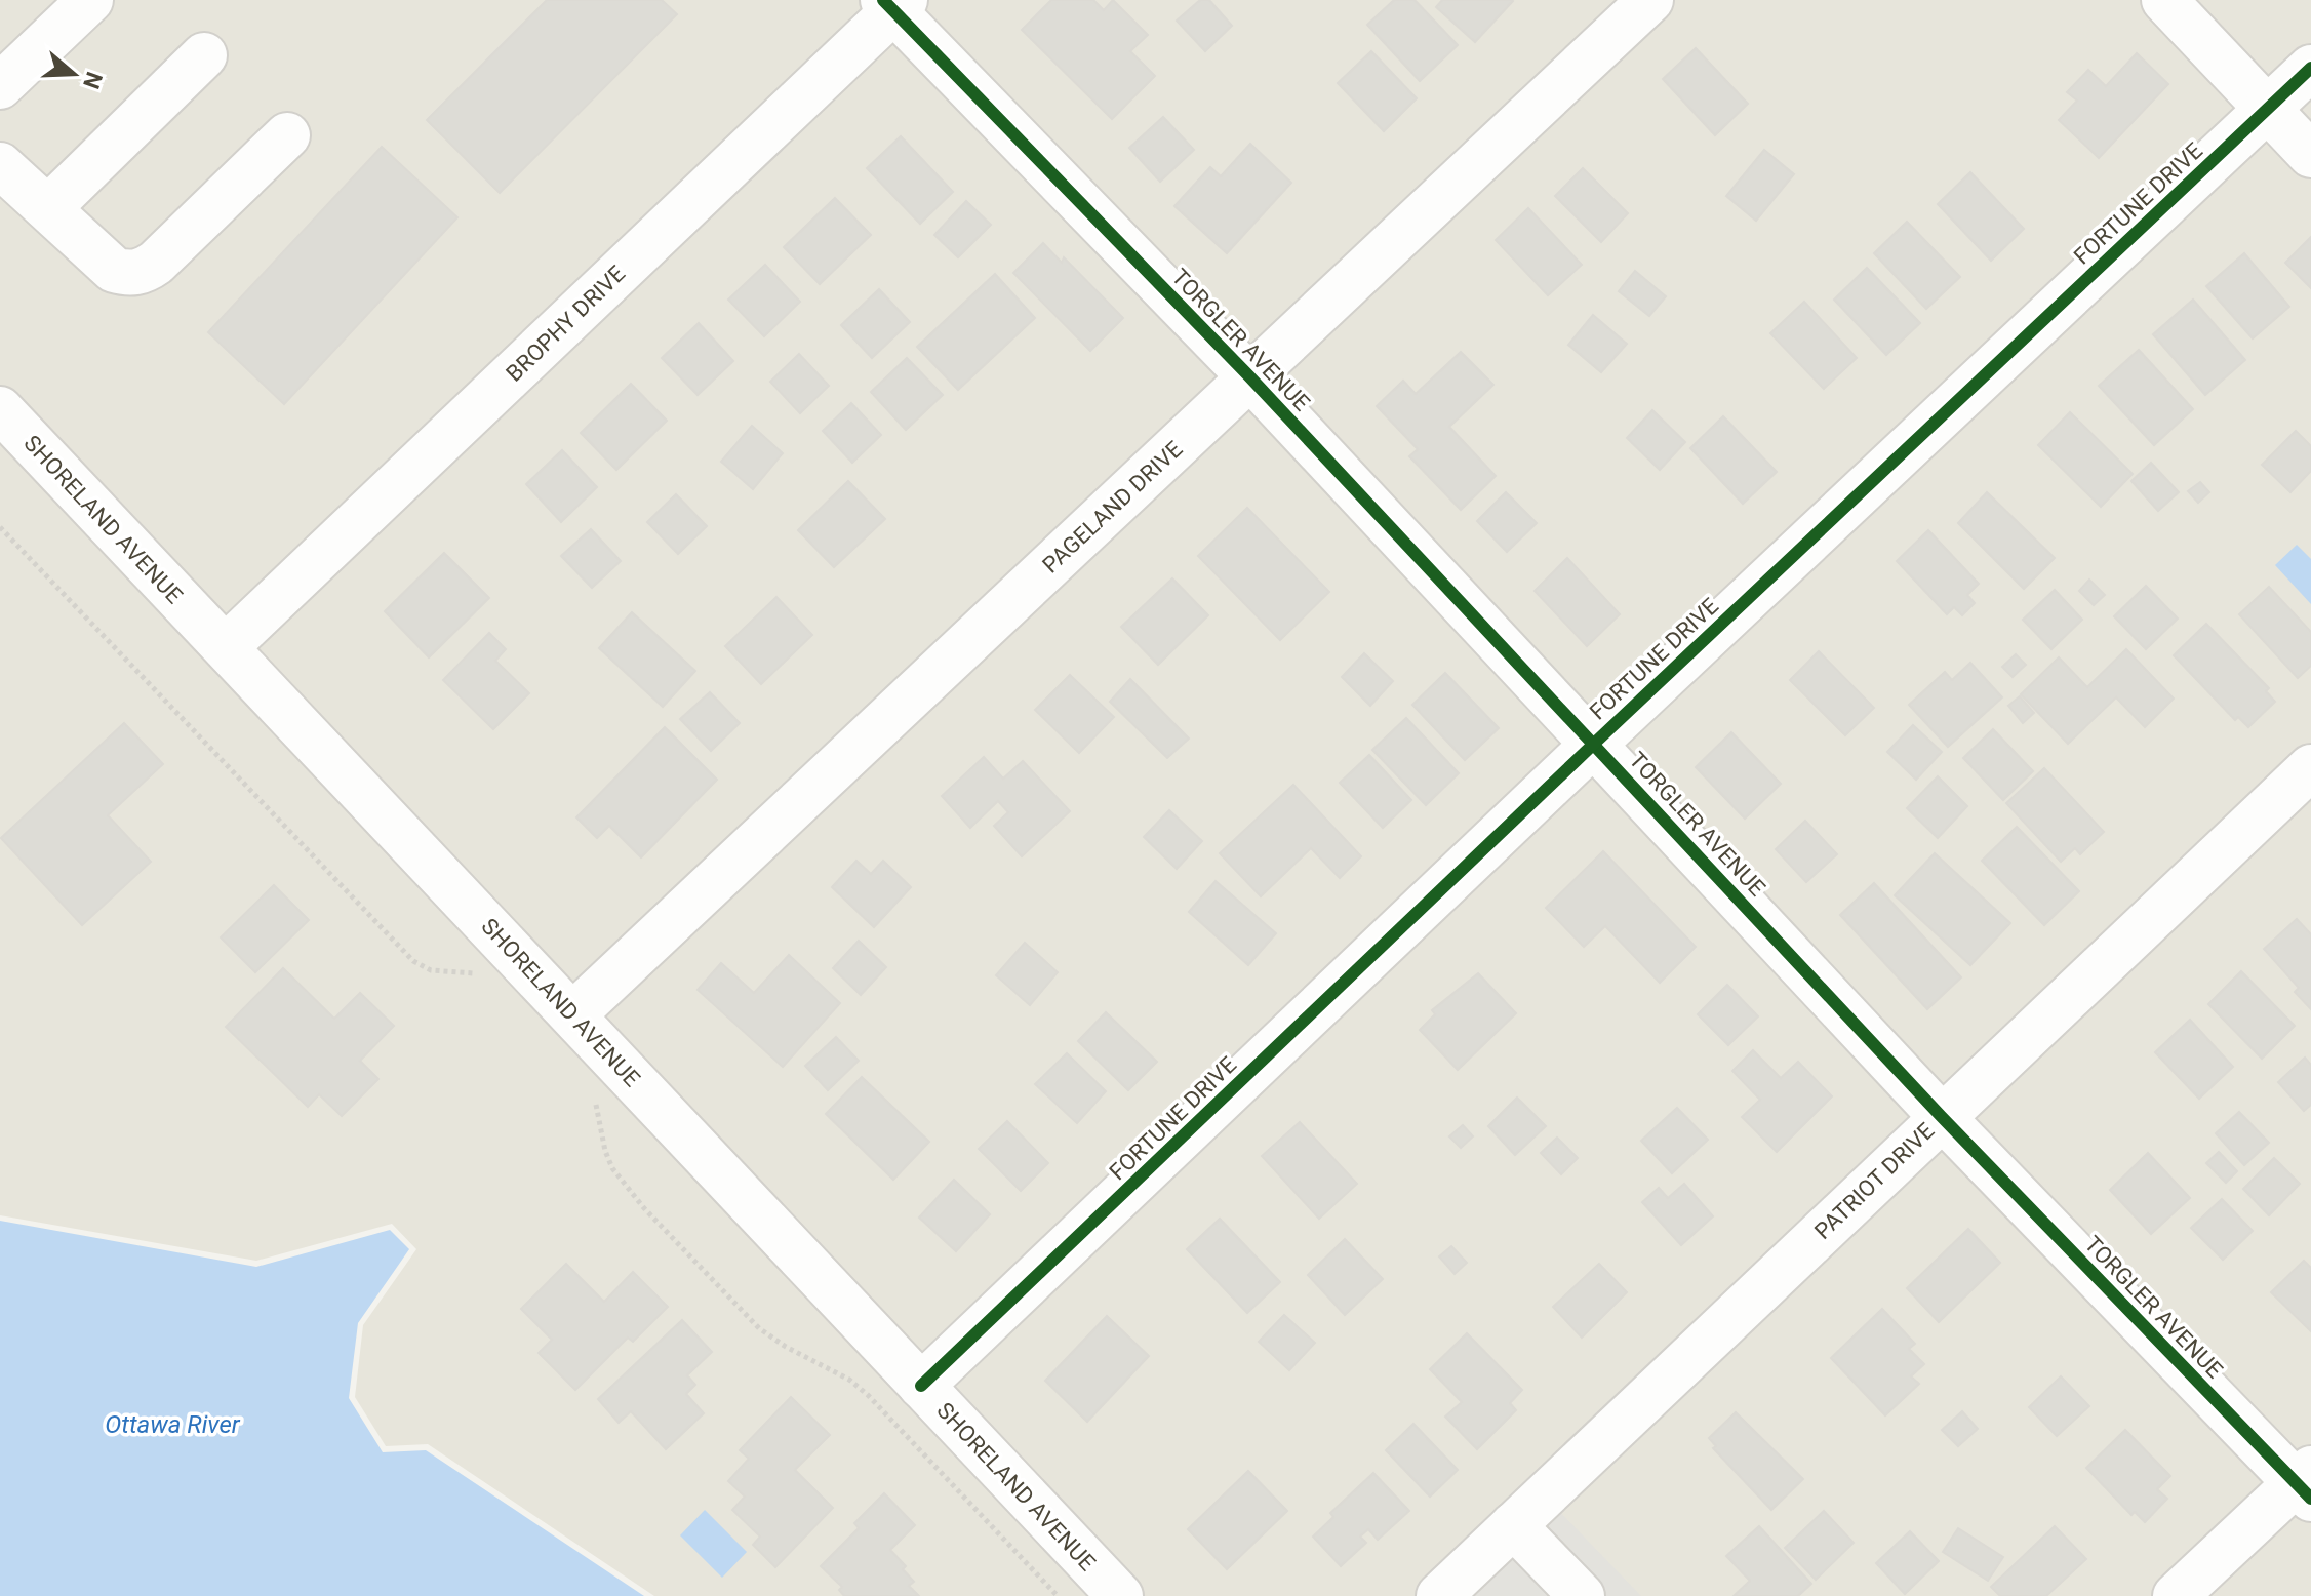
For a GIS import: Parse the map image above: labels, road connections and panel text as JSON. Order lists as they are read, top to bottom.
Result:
{
  "streets": {
    "street": [
      "FORTUNE DRIVE",
      "BROPHY DRIVE",
      "TORGLER AVENUE",
      "PAGELAND DRIVE",
      "SHORELAND AVENUE",
      "PATRIOT DRIVE"
    ]
  },
  "crossings": [
    ["FORTUNE DRIVE", "TORGLER AVENUE"],
    ["FORTUNE DRIVE", "SHORELAND AVENUE"],
    ["BROPHY DRIVE", "TORGLER AVENUE"],
    ["BROPHY DRIVE", "SHORELAND AVENUE"],
    ["TORGLER AVENUE", "PAGELAND DRIVE"],
    ["TORGLER AVENUE", "PATRIOT DRIVE"],
    ["PAGELAND DRIVE", "SHORELAND AVENUE"]
  ],
  "water": ["Ottawa River"],
  "north": "right"
}
